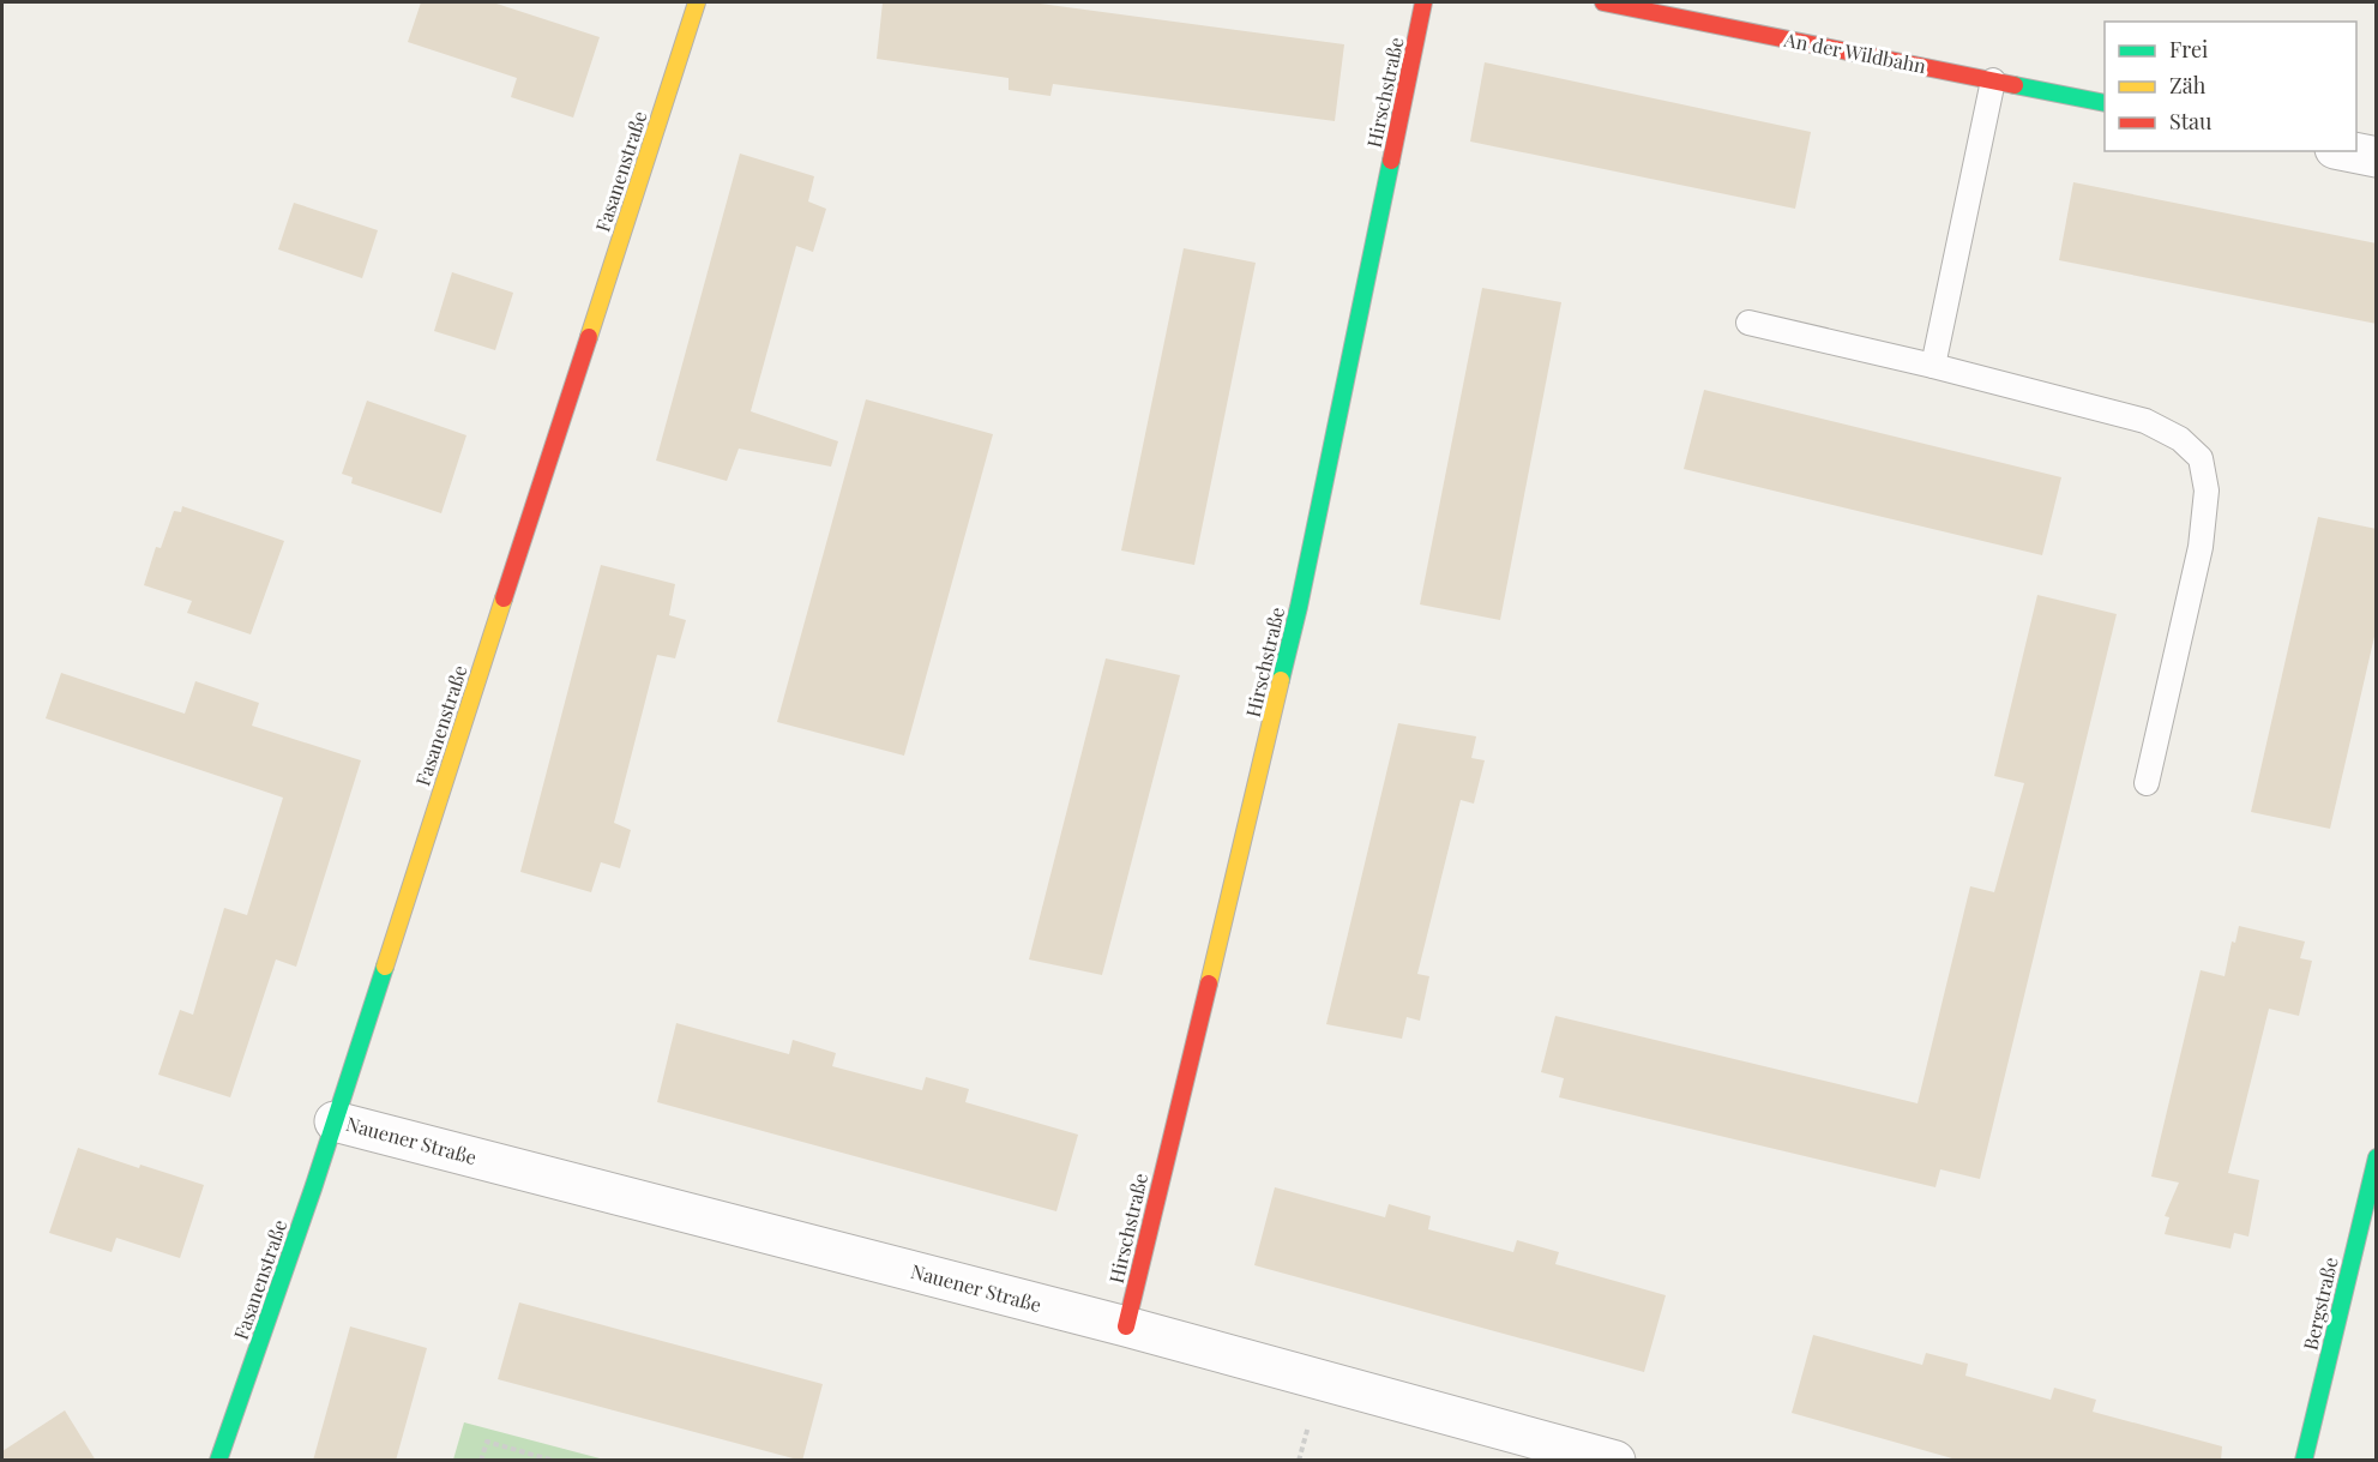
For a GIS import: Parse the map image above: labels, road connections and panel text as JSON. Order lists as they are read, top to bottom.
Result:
{
  "streets": {
    "street": [
      "An der Wildbahn",
      "Hirschstraße",
      "Fasanenstraße",
      "Nauener Straße",
      "Bergstraße"
    ]
  },
  "crossings": [
    ["Hirschstraße", "Nauener Straße"],
    ["Fasanenstraße", "Nauener Straße"]
  ],
  "legend": ["Frei", "Zäh", "Stau"]
}
